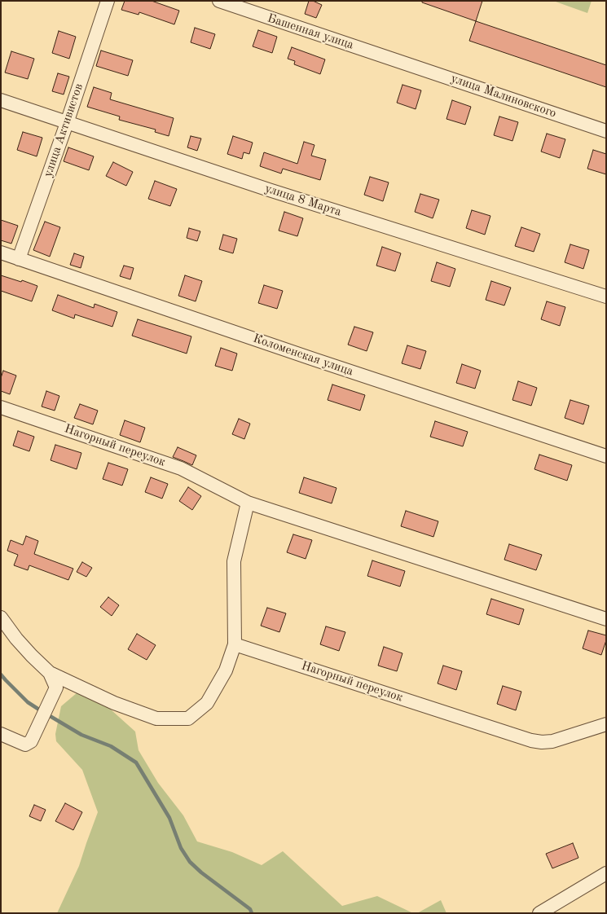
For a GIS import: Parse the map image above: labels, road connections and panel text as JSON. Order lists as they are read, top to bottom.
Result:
{
  "streets": {
    "street": [
      "Башенная улица",
      "улица Малиновского",
      "улица Активистов",
      "улица 8 Марта",
      "Коломенская улица",
      "Нагорный переулок"
    ]
  },
  "crossings": [
    ["Башенная улица", "улица Малиновского"],
    ["улица Активистов", "улица 8 Марта"],
    ["улица Активистов", "Коломенская улица"]
  ]
}
